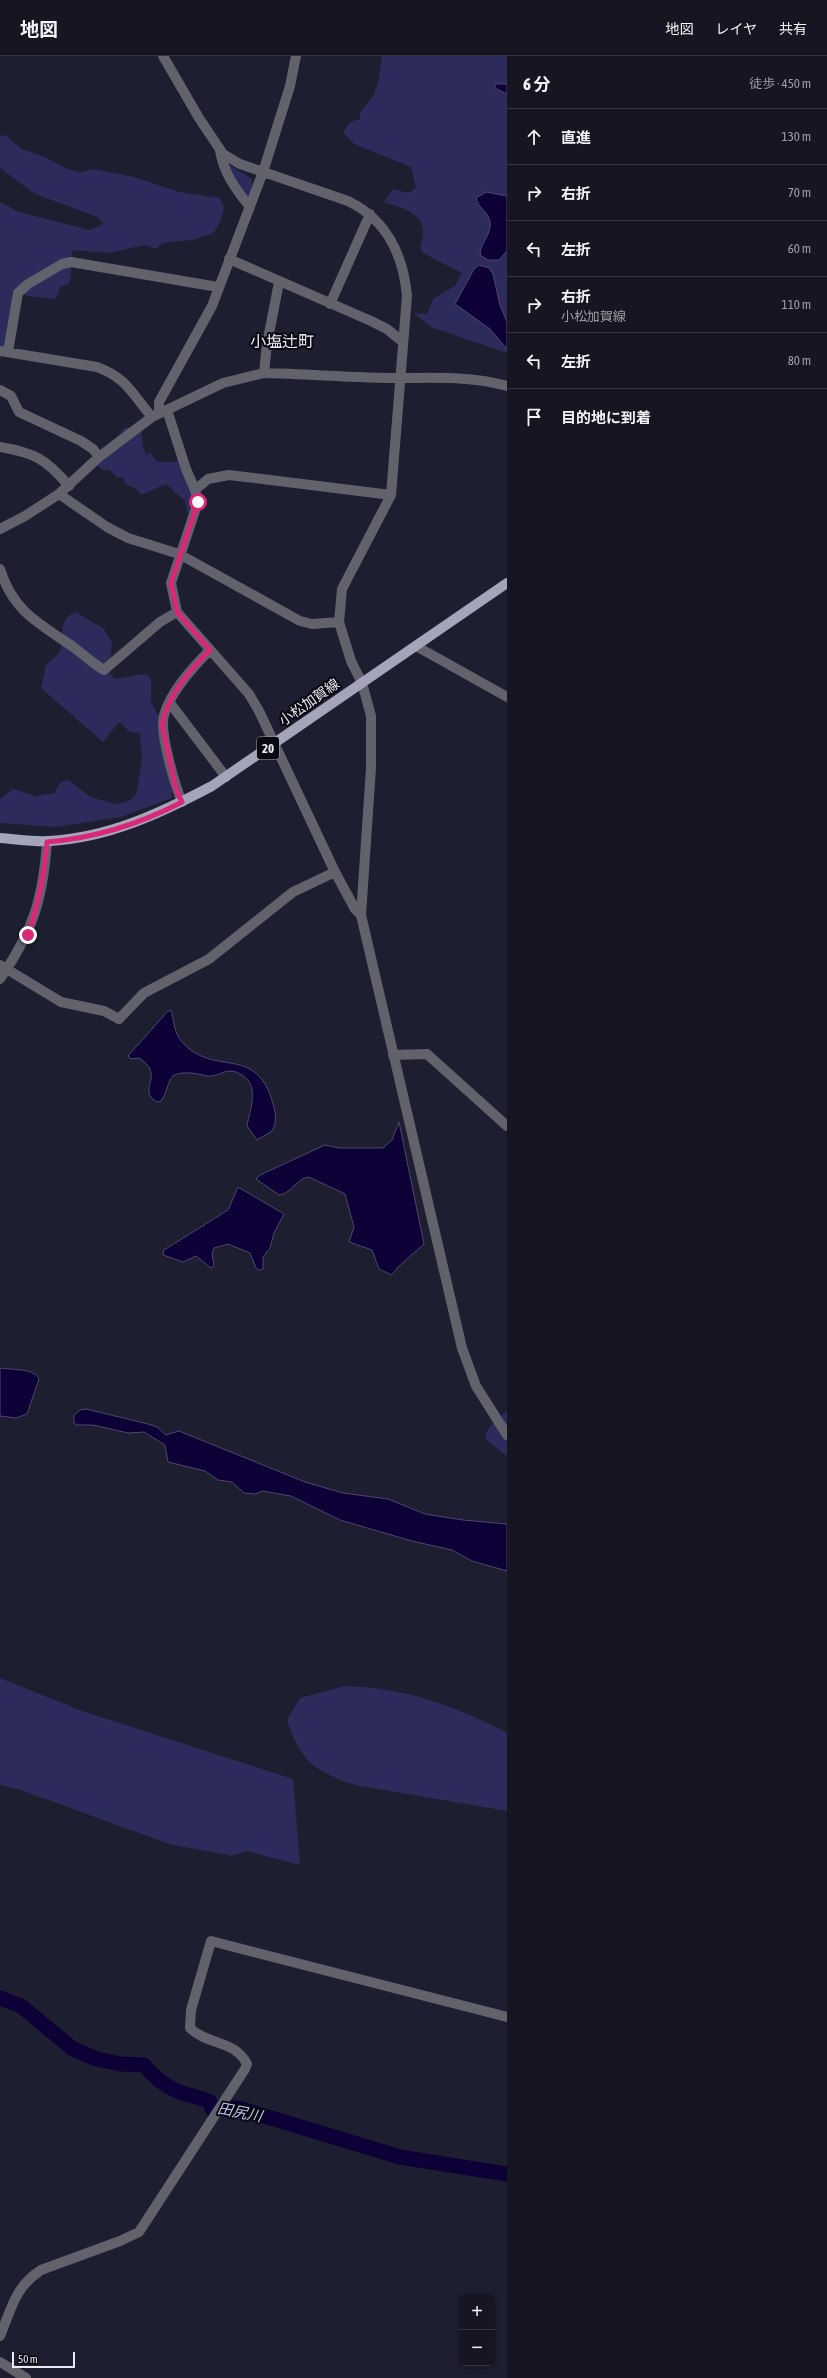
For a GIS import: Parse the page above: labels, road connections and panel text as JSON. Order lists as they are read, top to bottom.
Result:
{
  "streets": {
    "main road": ["小松加賀線", "20"]
  },
  "districts": ["小塩辻町"],
  "water": ["田尻川"],
  "scale_bar": "50 m",
  "page": {
    "header": "地図",
    "nav": ["地図", "レイヤ", "共有"],
    "heading": ["6 分", "徒歩 · 450 m"],
    "list": [
      ["直進", "130 m"],
      ["右折", "70 m"],
      ["左折", "60 m"],
      ["右折", "小松加賀線", "110 m"],
      ["左折", "80 m"],
      "目的地に到着"
    ],
    "map_buttons": ["+", "−"],
    "scale": "50 m"
  }
}
